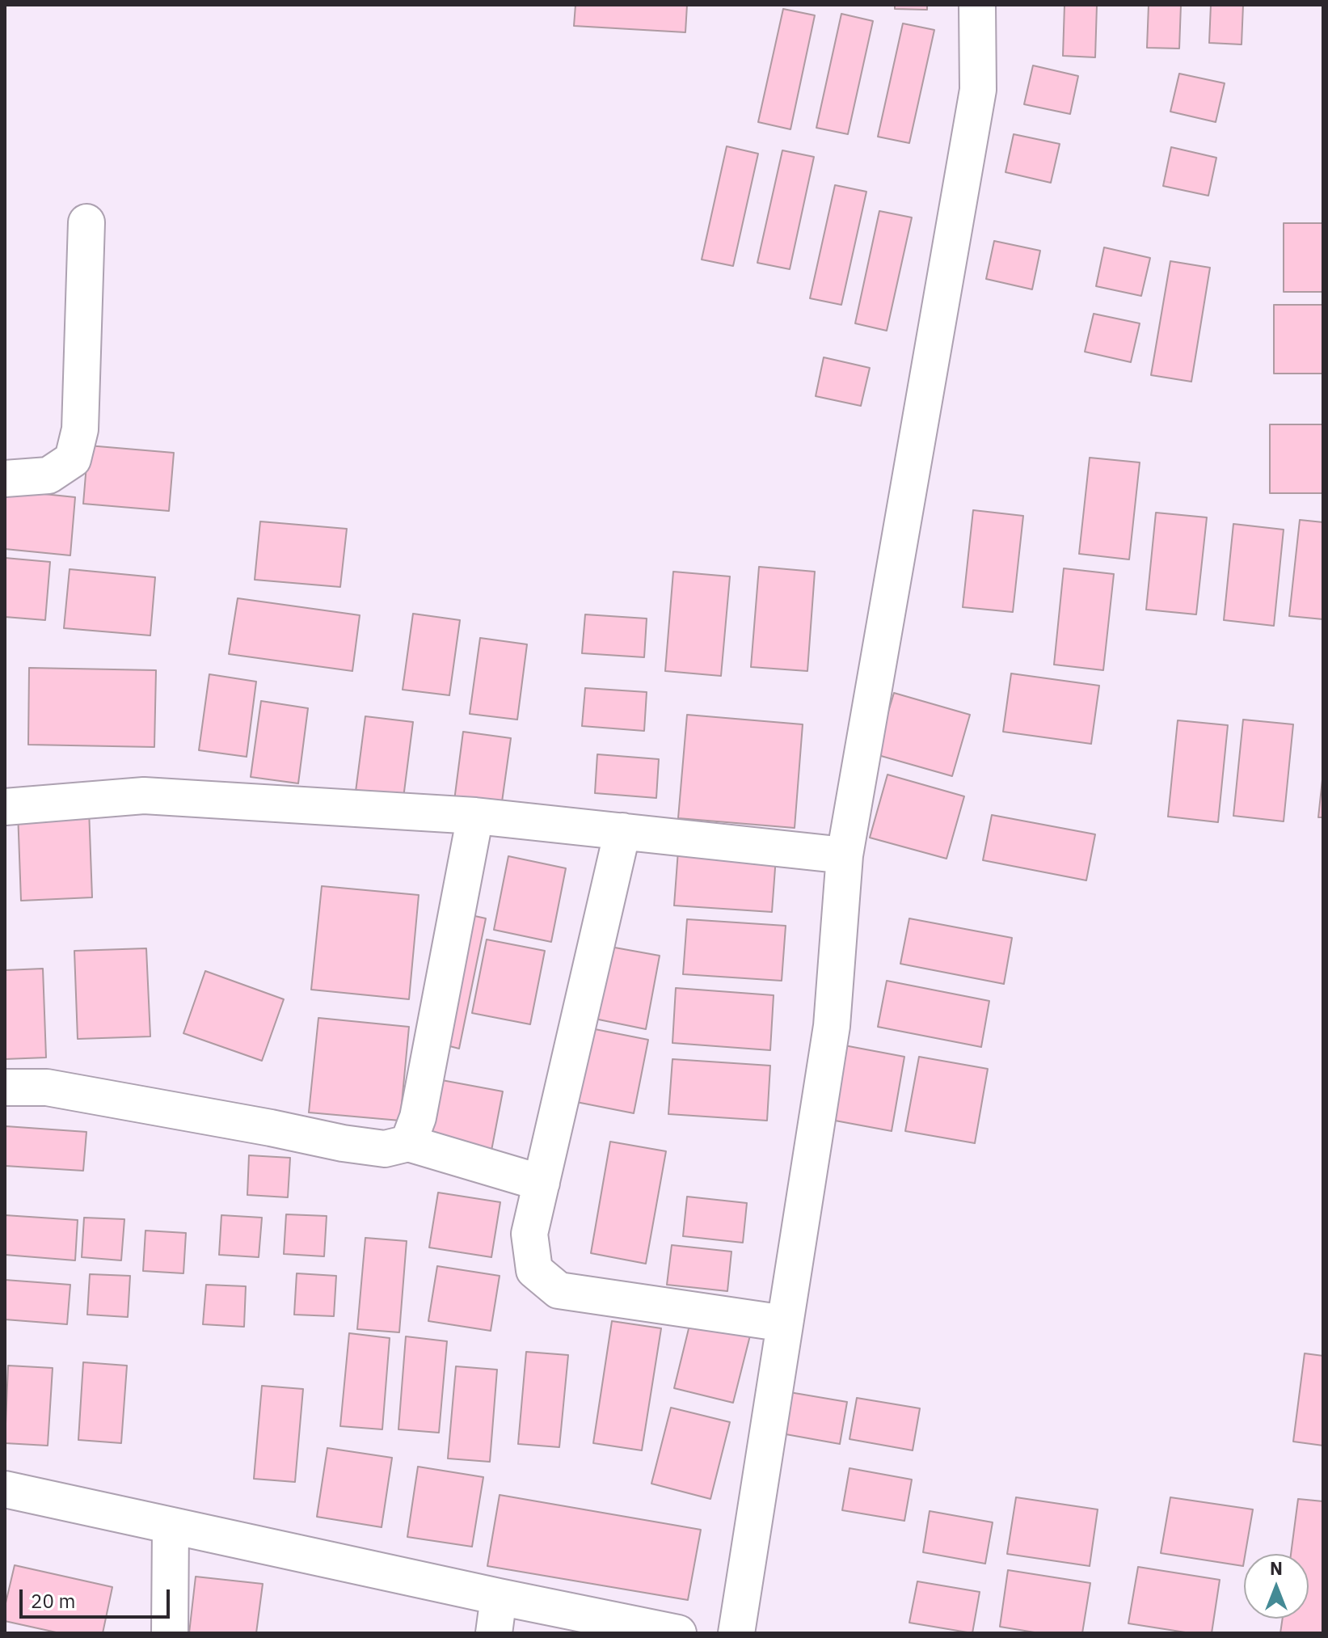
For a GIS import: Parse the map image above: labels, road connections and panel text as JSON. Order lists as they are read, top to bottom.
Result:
{
  "scale_bar": "20 m",
  "north": "top"
}
